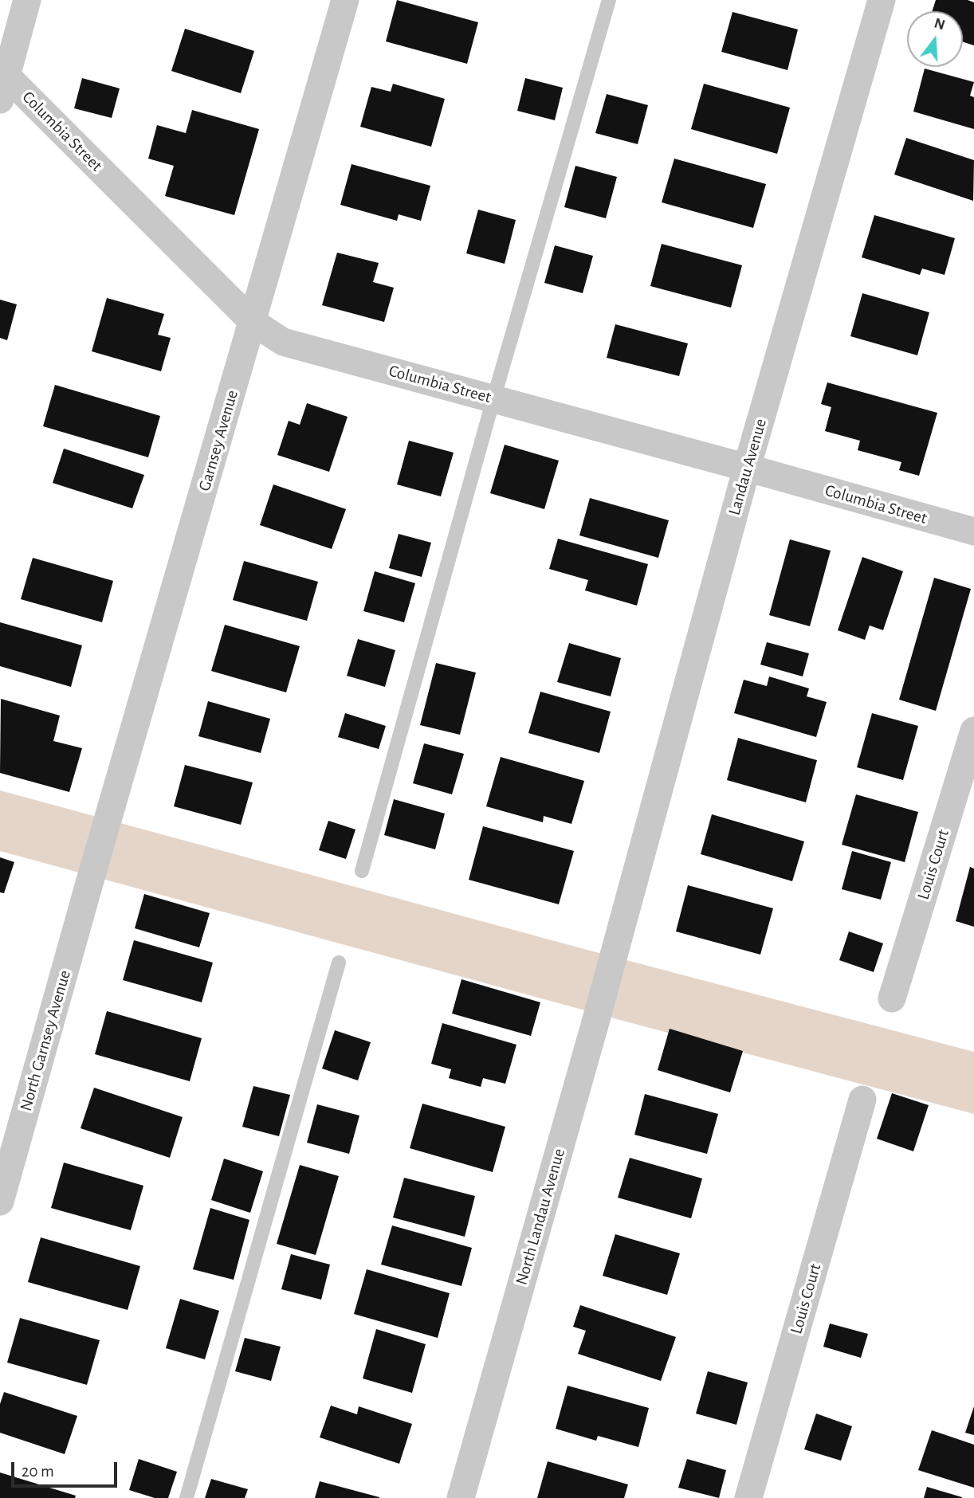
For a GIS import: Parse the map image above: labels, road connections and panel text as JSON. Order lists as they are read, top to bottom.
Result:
{
  "streets": {
    "street": [
      "Columbia Street",
      "Garnsey Avenue",
      "Landau Avenue",
      "Louis Court",
      "North Garnsey Avenue",
      "North Landau Avenue"
    ]
  },
  "crossings": [
    ["Columbia Street", "Garnsey Avenue"],
    ["Columbia Street", "Landau Avenue"],
    ["Garnsey Avenue", "North Garnsey Avenue"],
    ["Landau Avenue", "North Landau Avenue"]
  ],
  "scale_bar": "20 m",
  "north": "top"
}
